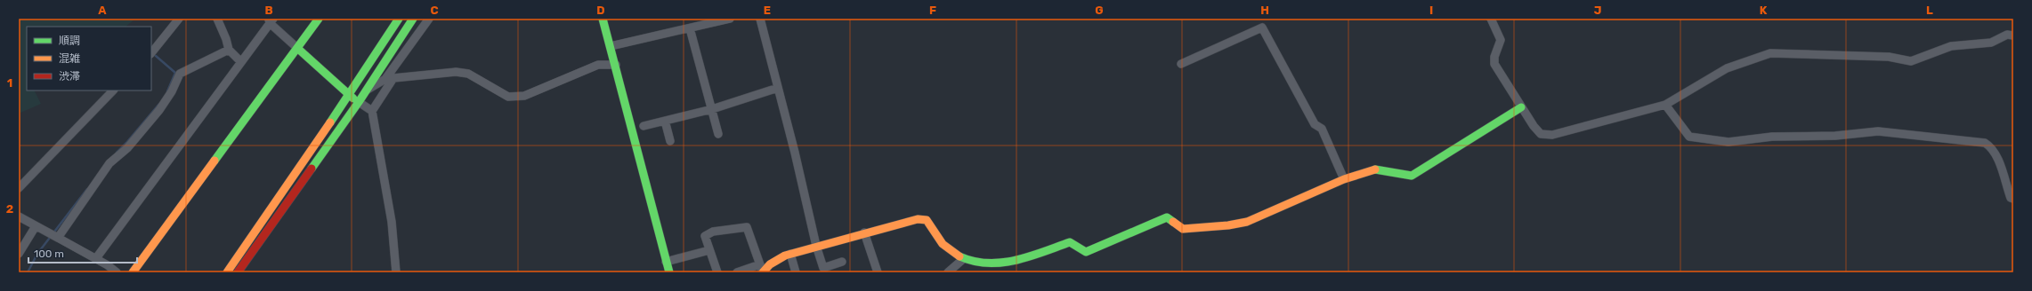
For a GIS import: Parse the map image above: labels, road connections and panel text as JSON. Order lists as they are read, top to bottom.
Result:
{
  "legend": ["順調", "混雑", "渋滞"],
  "scale_bar": "100 m",
  "grid": {
    "columns": [
      "A",
      "B",
      "C",
      "D",
      "E",
      "F",
      "G",
      "H",
      "I",
      "J",
      "K",
      "L"
    ],
    "rows": ["1", "2"]
  }
}
